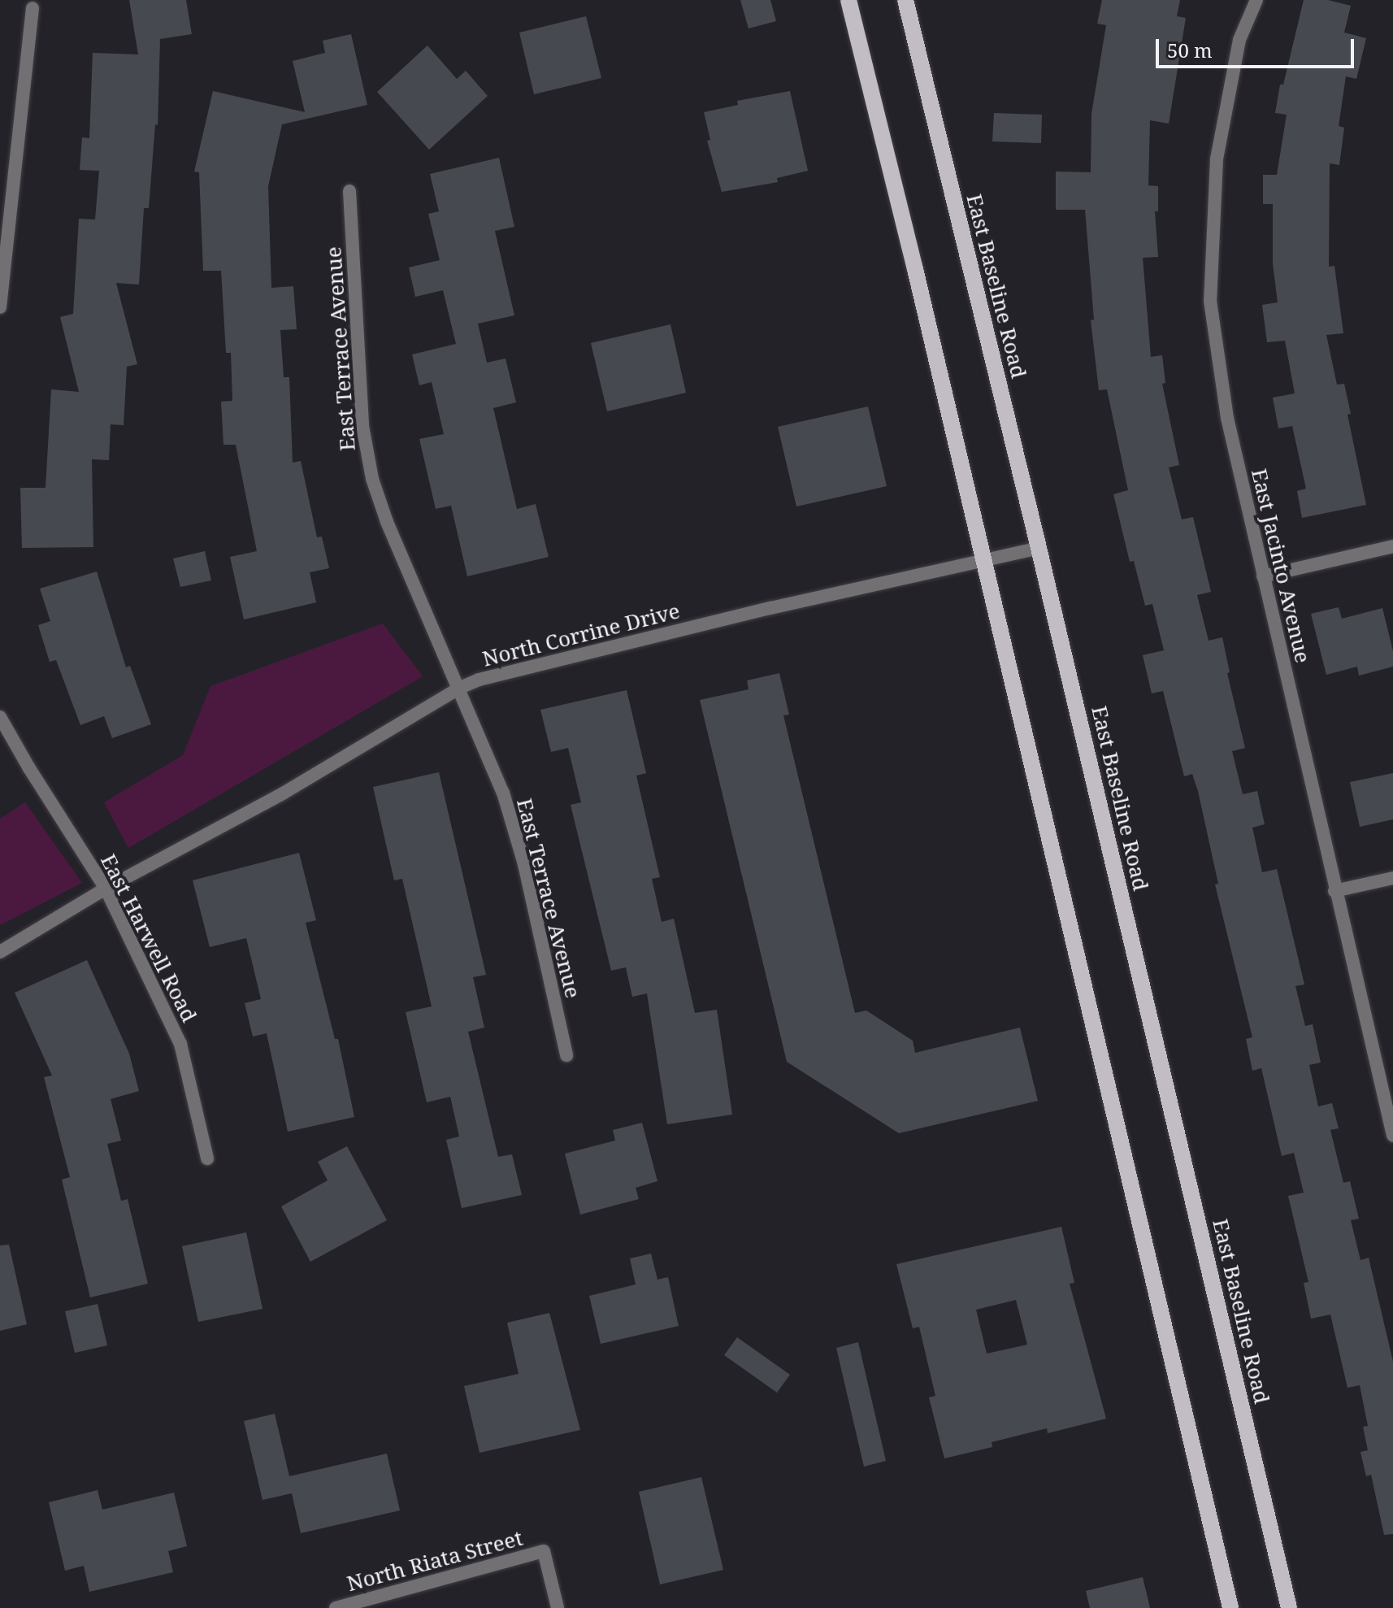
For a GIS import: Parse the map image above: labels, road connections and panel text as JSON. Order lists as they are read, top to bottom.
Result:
{
  "streets": {
    "main road": ["East Baseline Road"],
    "street": [
      "East Terrace Avenue",
      "East Jacinto Avenue",
      "North Corrine Drive",
      "East Harwell Road",
      "North Riata Street"
    ]
  },
  "crossings": [
    ["East Baseline Road", "North Corrine Drive"],
    ["East Terrace Avenue", "North Corrine Drive"],
    ["North Corrine Drive", "East Harwell Road"]
  ],
  "scale_bar": "50 m"
}
